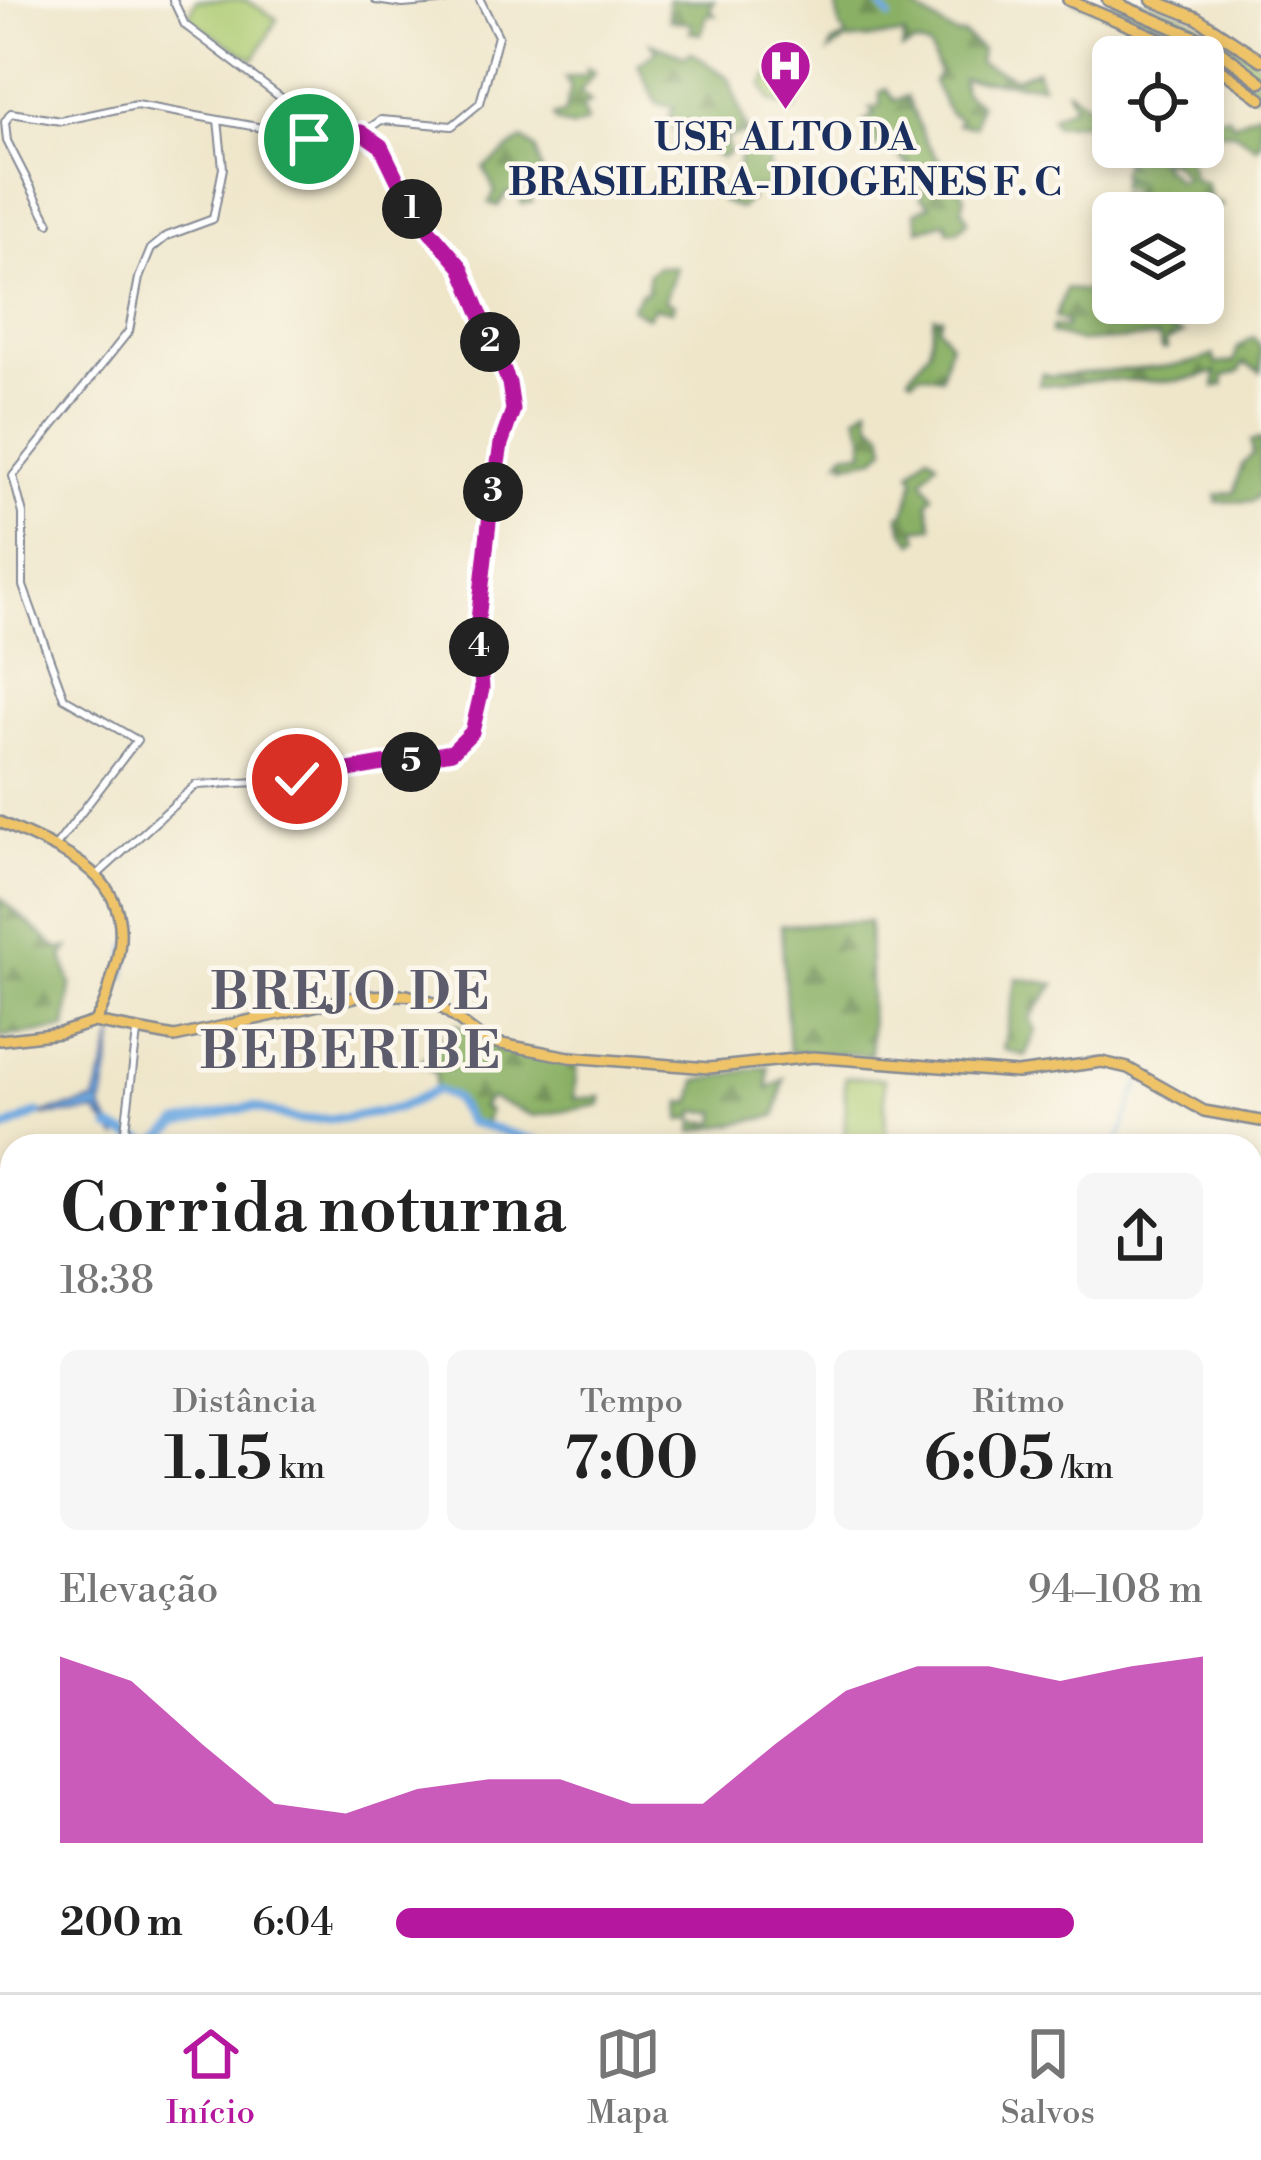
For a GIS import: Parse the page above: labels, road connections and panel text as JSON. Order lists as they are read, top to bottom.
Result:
{
  "districts": ["BREJO DE BEBERIBE"],
  "places": {
    "hospital": ["USF ALTO DA BRASILEIRA-DIOGENES F. C"]
  },
  "page": {
    "pins": [
      "1",
      "2",
      "3",
      "4",
      "5"
    ],
    "heading": ["Corrida noturna", "18:38"],
    "stats": [
      ["Distância", "1.15 km"],
      ["Tempo", "7:00"],
      ["Ritmo", "6:05 /km"]
    ],
    "chart": ["Elevação", "94–108 m"],
    "list": [
      {
        "name": "200 m",
        "note": "6:04"
      }
    ],
    "tabs": ["Início", "Mapa", "Salvos"]
  }
}
